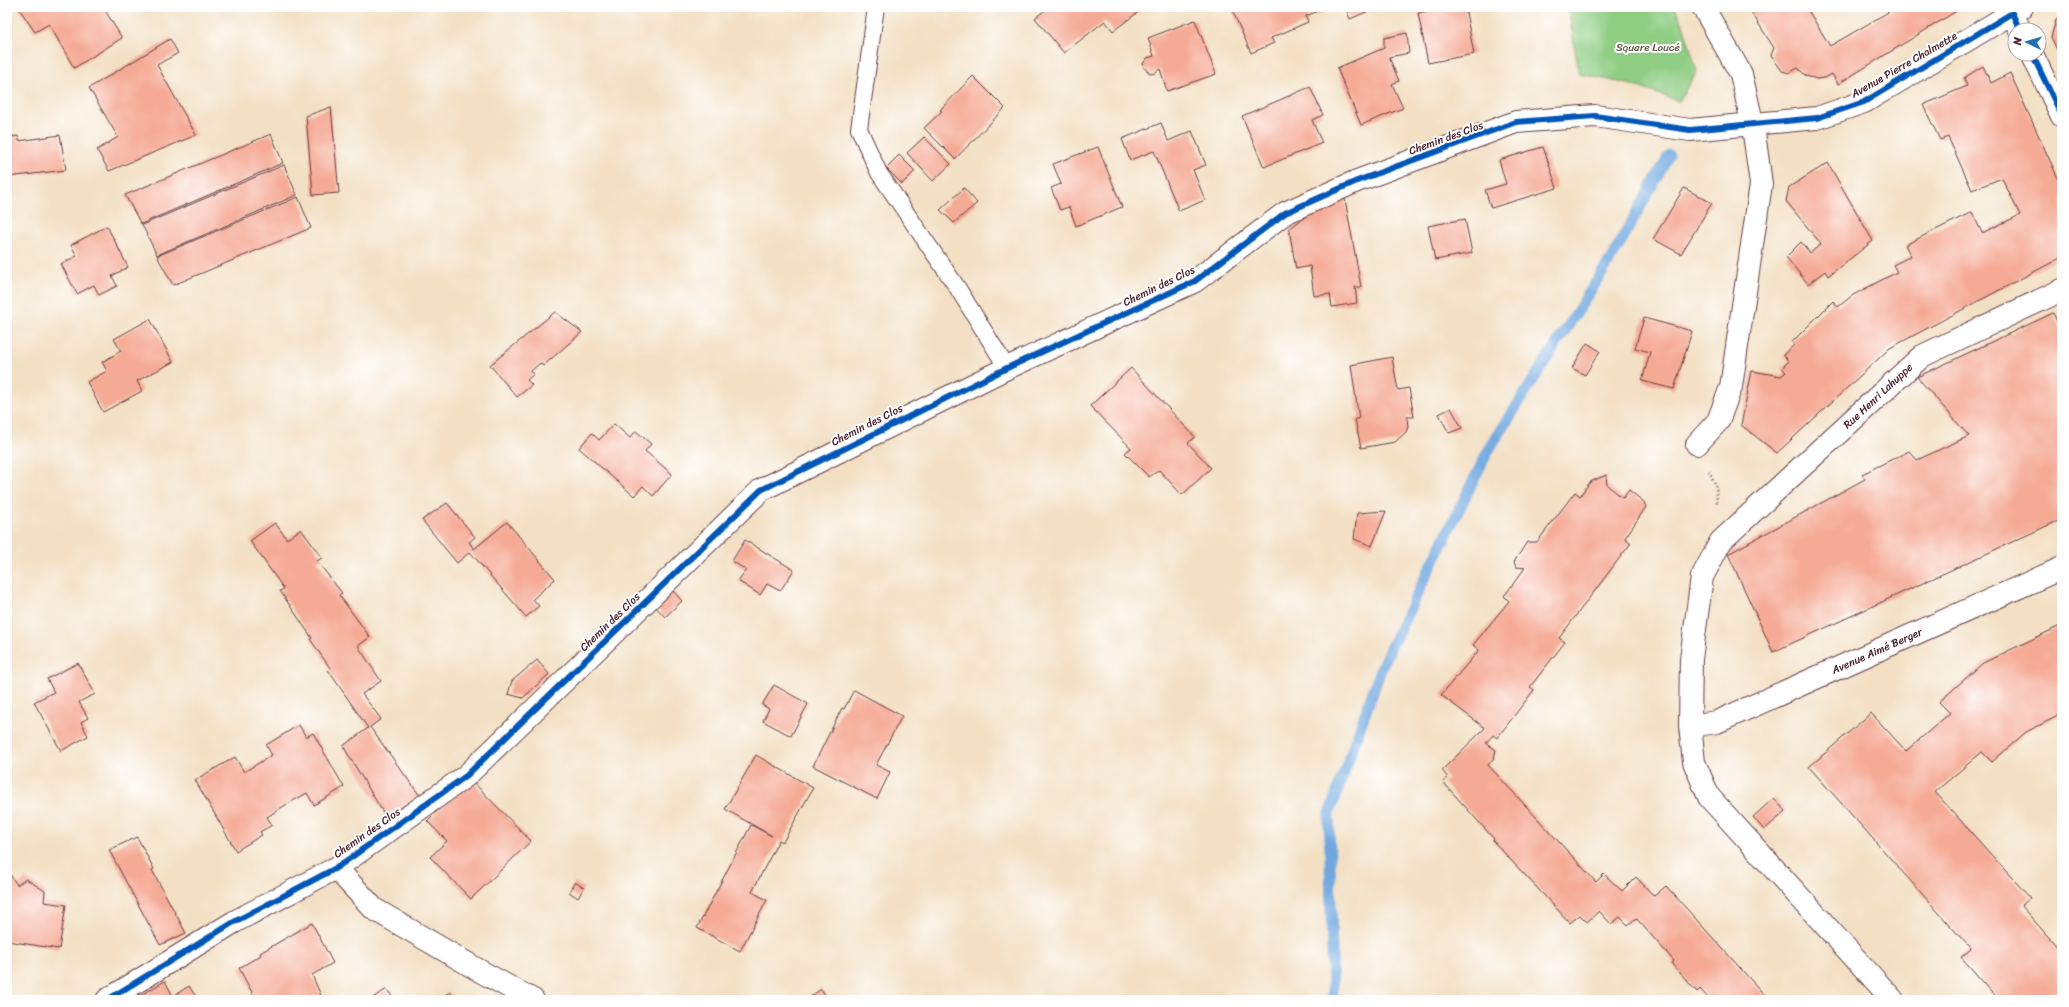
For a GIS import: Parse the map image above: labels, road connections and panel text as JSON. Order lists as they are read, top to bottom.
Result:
{
  "streets": {
    "street": [
      "Avenue Pierre Chalmette",
      "Chemin des Clos",
      "Rue Henri Lahuppe",
      "Avenue Aimé Berger"
    ]
  },
  "crossings": [
    ["Avenue Pierre Chalmette", "Chemin des Clos"],
    ["Rue Henri Lahuppe", "Avenue Aimé Berger"]
  ],
  "parks": ["Square Loucé"],
  "north": "left"
}
